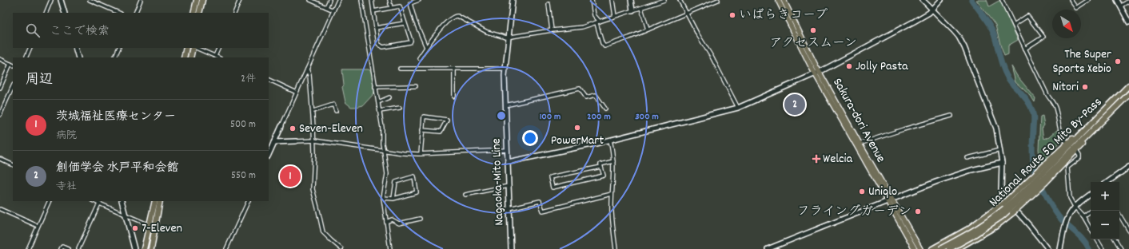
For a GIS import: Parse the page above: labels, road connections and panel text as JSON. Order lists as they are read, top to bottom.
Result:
{
  "streets": {
    "highway": ["National Route 50 Mito By-Pass"],
    "main road": ["Sakura-dori Avenue"],
    "street": ["Nagaoka-Mito Line"]
  },
  "places": {
    "other": [
      "いばらきコープ",
      "アクセスムーン",
      "The Super Sports Xebio",
      "Jolly Pasta",
      "Nitori",
      "PowerMart",
      "Seven-Eleven",
      "Uniqlo",
      "フライングガーデン",
      "7-Eleven"
    ],
    "health": ["Welcia"]
  },
  "north": "bottom right",
  "page": {
    "search": "ここで検索",
    "heading": ["周辺", "2件"],
    "pins": ["2", "1"],
    "list": [
      {
        "mark": "1",
        "name": "茨城福祉医療センター",
        "note": "病院",
        "value": "500 m"
      },
      {
        "mark": "2",
        "name": "創価学会 水戸平和会館",
        "note": "寺社",
        "value": "550 m"
      }
    ],
    "map_buttons": ["+", "−"]
  },
  "rings": ["100 m", "200 m", "300 m"]
}
